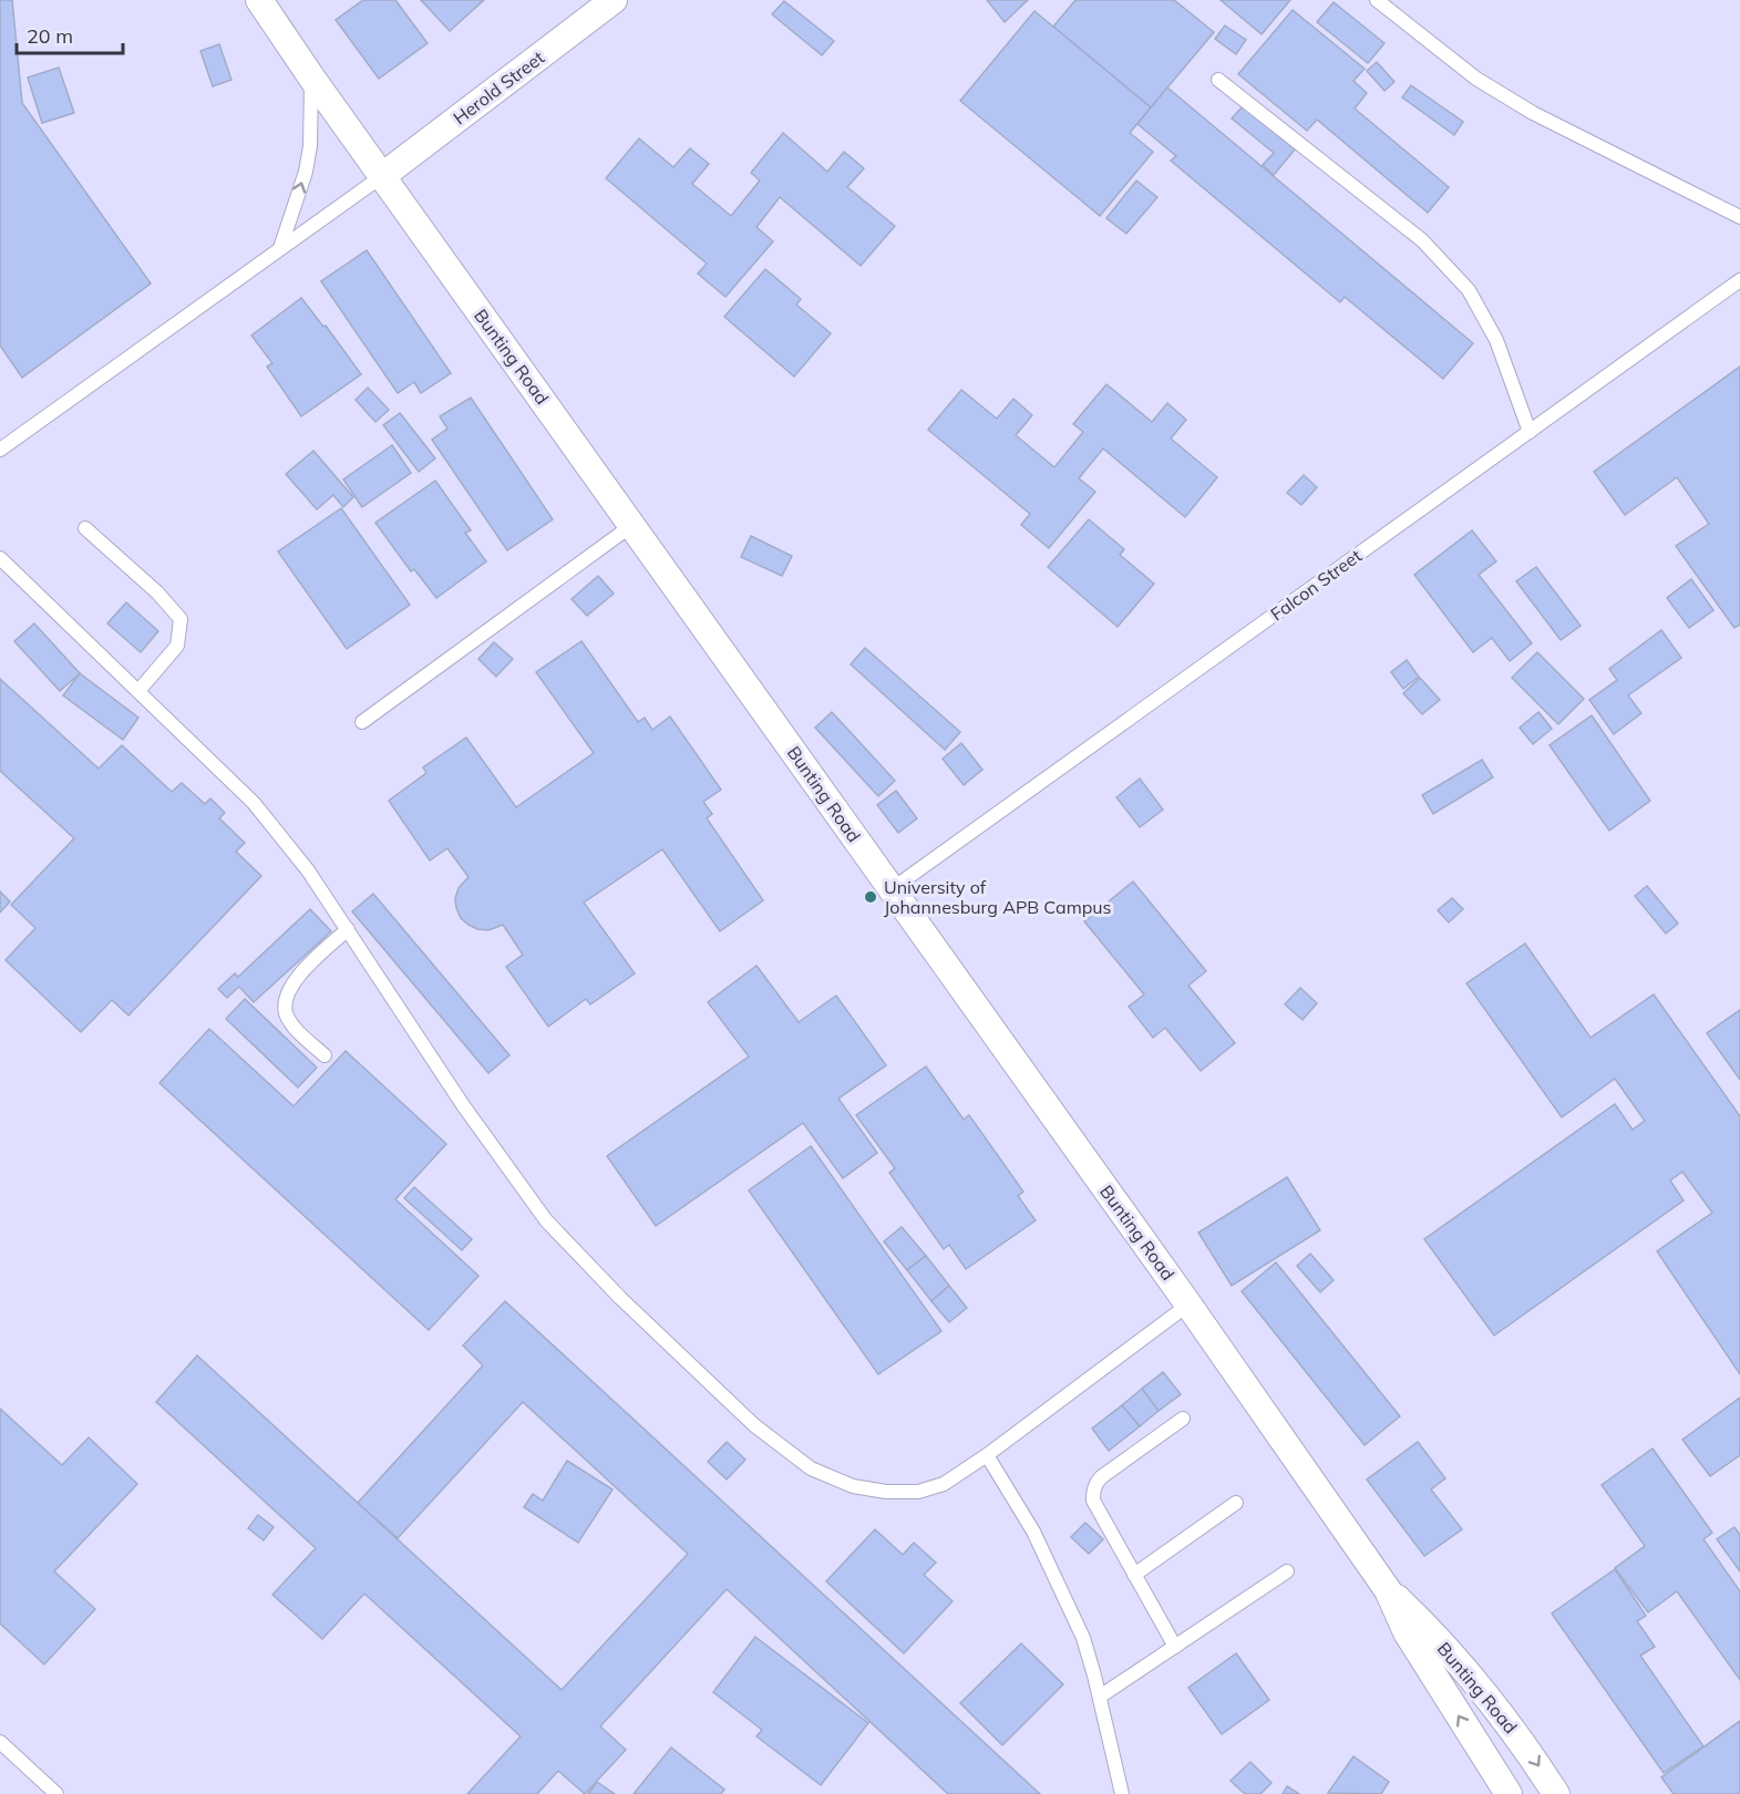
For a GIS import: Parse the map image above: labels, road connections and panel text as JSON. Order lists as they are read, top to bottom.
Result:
{
  "streets": {
    "street": ["Herold Street", "Bunting Road"],
    "lane": ["Falcon Street"]
  },
  "crossings": [
    ["Herold Street", "Bunting Road"],
    ["Bunting Road", "Falcon Street"]
  ],
  "places": ["University of Johannesburg APB Campus"],
  "scale_bar": "20 m"
}
